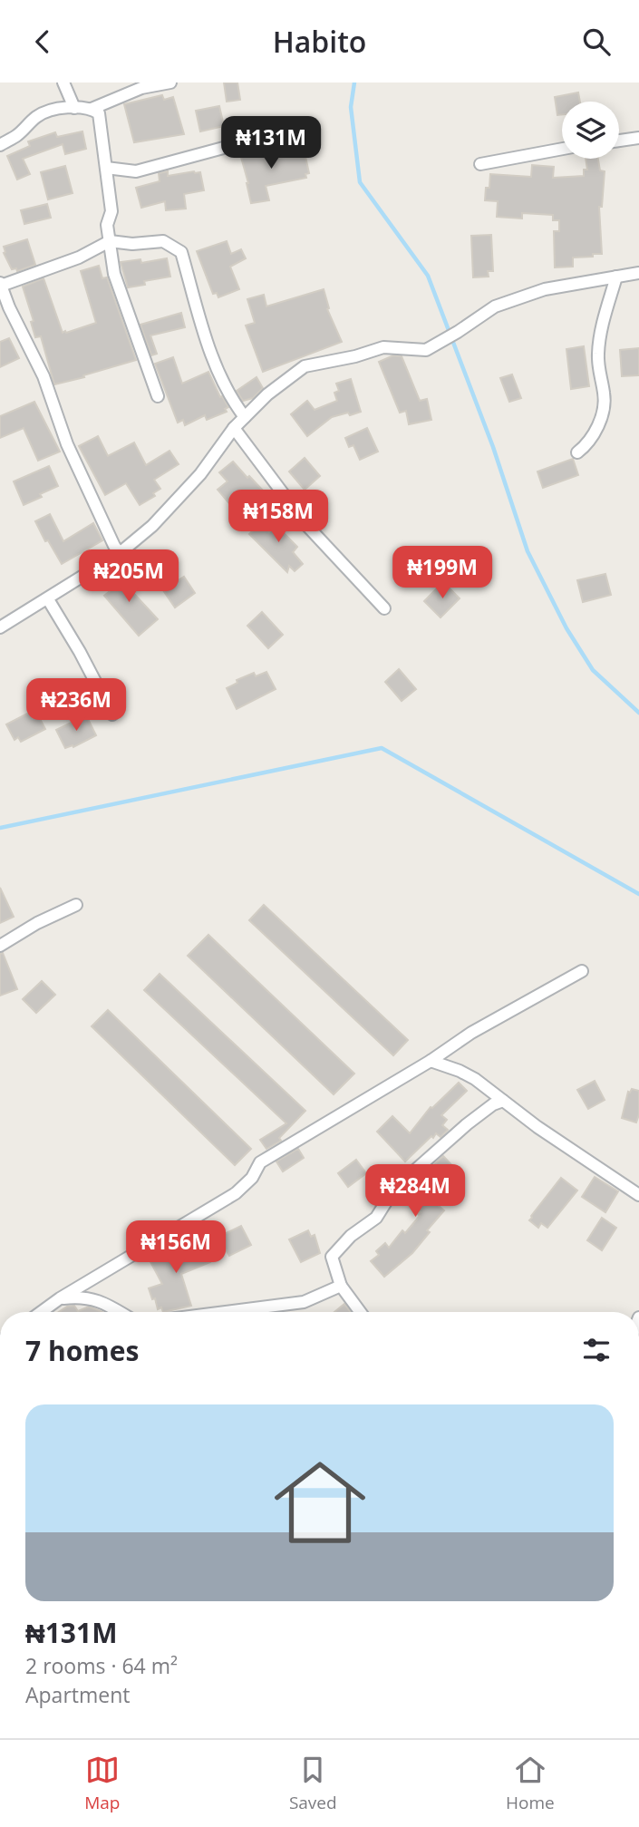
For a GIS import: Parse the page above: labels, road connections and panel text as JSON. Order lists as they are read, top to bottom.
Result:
{
  "page": {
    "header": "Habito",
    "price": [
      "₦131M",
      "₦158M",
      "₦199M",
      "₦205M",
      "₦236M",
      "₦284M",
      "₦156M"
    ],
    "heading": "7 homes",
    "list": [
      {
        "name": "₦131M",
        "note": "2 rooms · 64 m² · Apartment"
      }
    ],
    "tabs": ["Map", "Saved", "Home"]
  }
}
